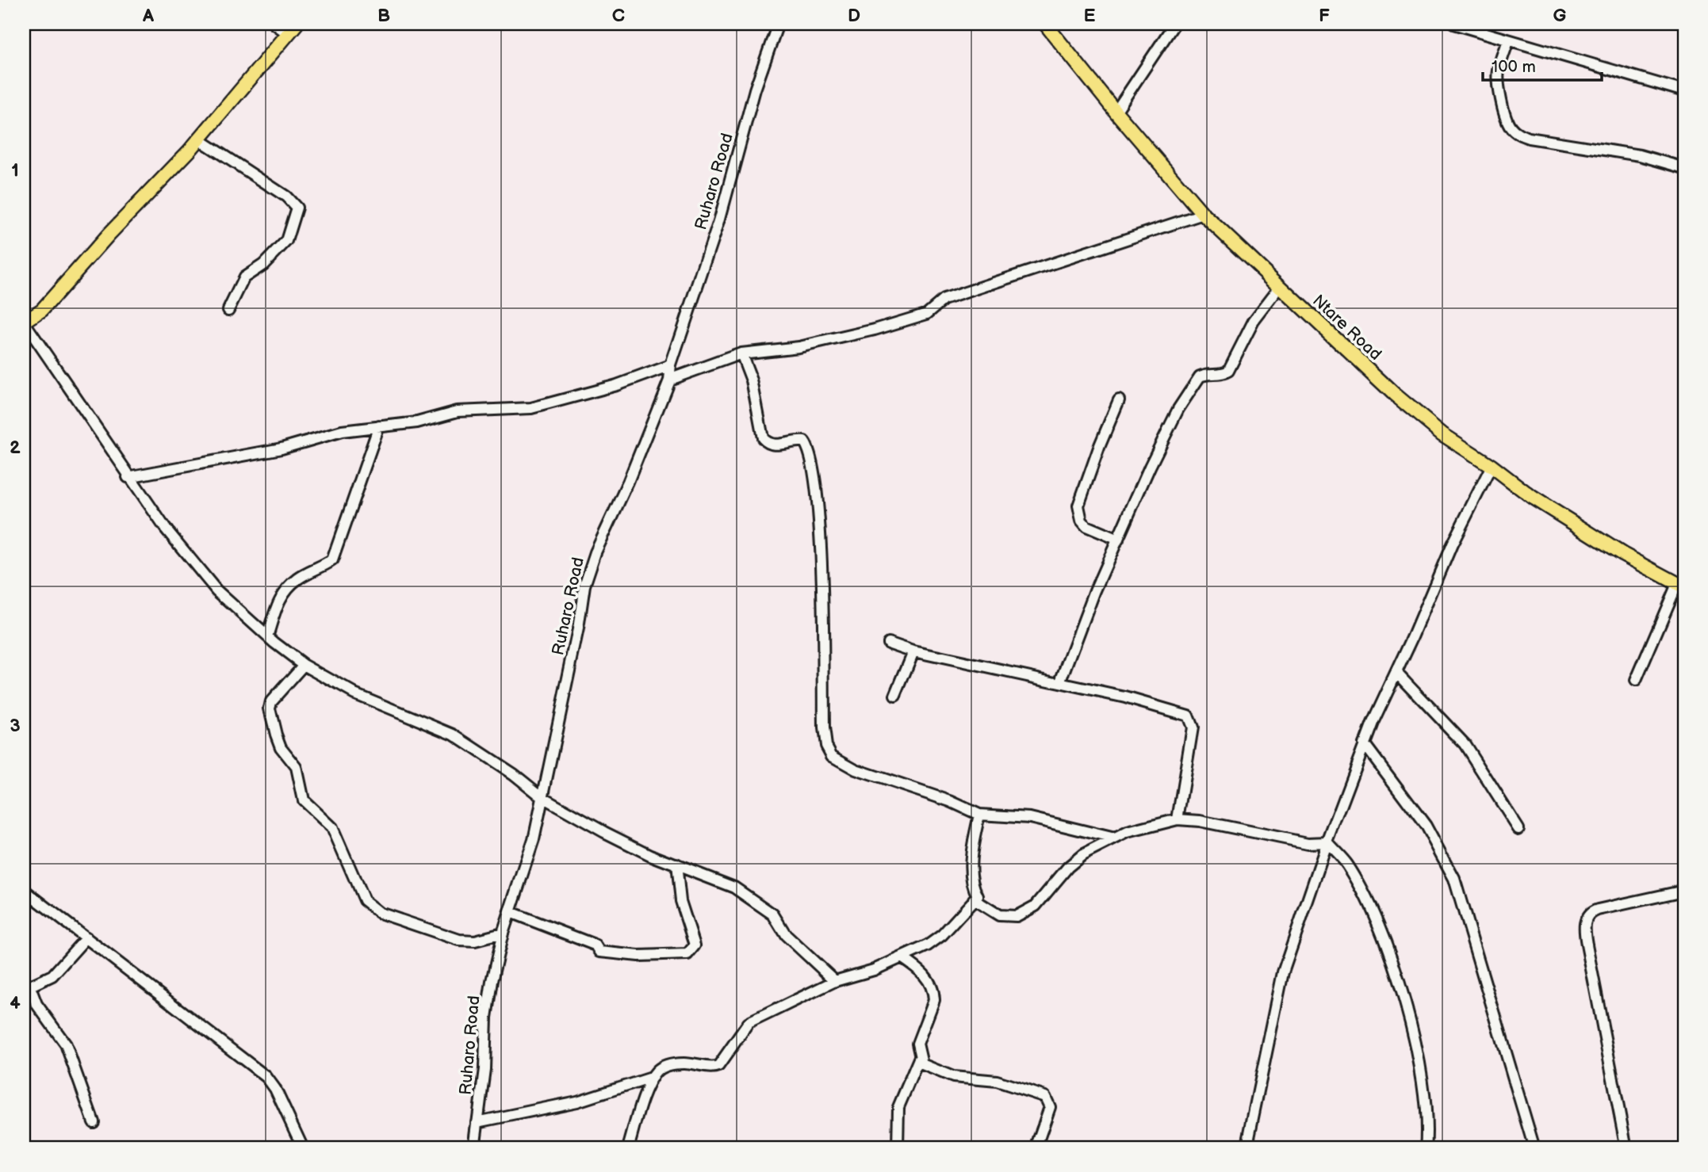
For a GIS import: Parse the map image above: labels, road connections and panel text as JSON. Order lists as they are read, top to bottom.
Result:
{
  "streets": {
    "main road": ["Ntare Road"],
    "street": ["Ruharo Road"]
  },
  "scale_bar": "100 m",
  "grid": {
    "columns": [
      "A",
      "B",
      "C",
      "D",
      "E",
      "F",
      "G"
    ],
    "rows": [
      "1",
      "2",
      "3",
      "4"
    ]
  }
}
